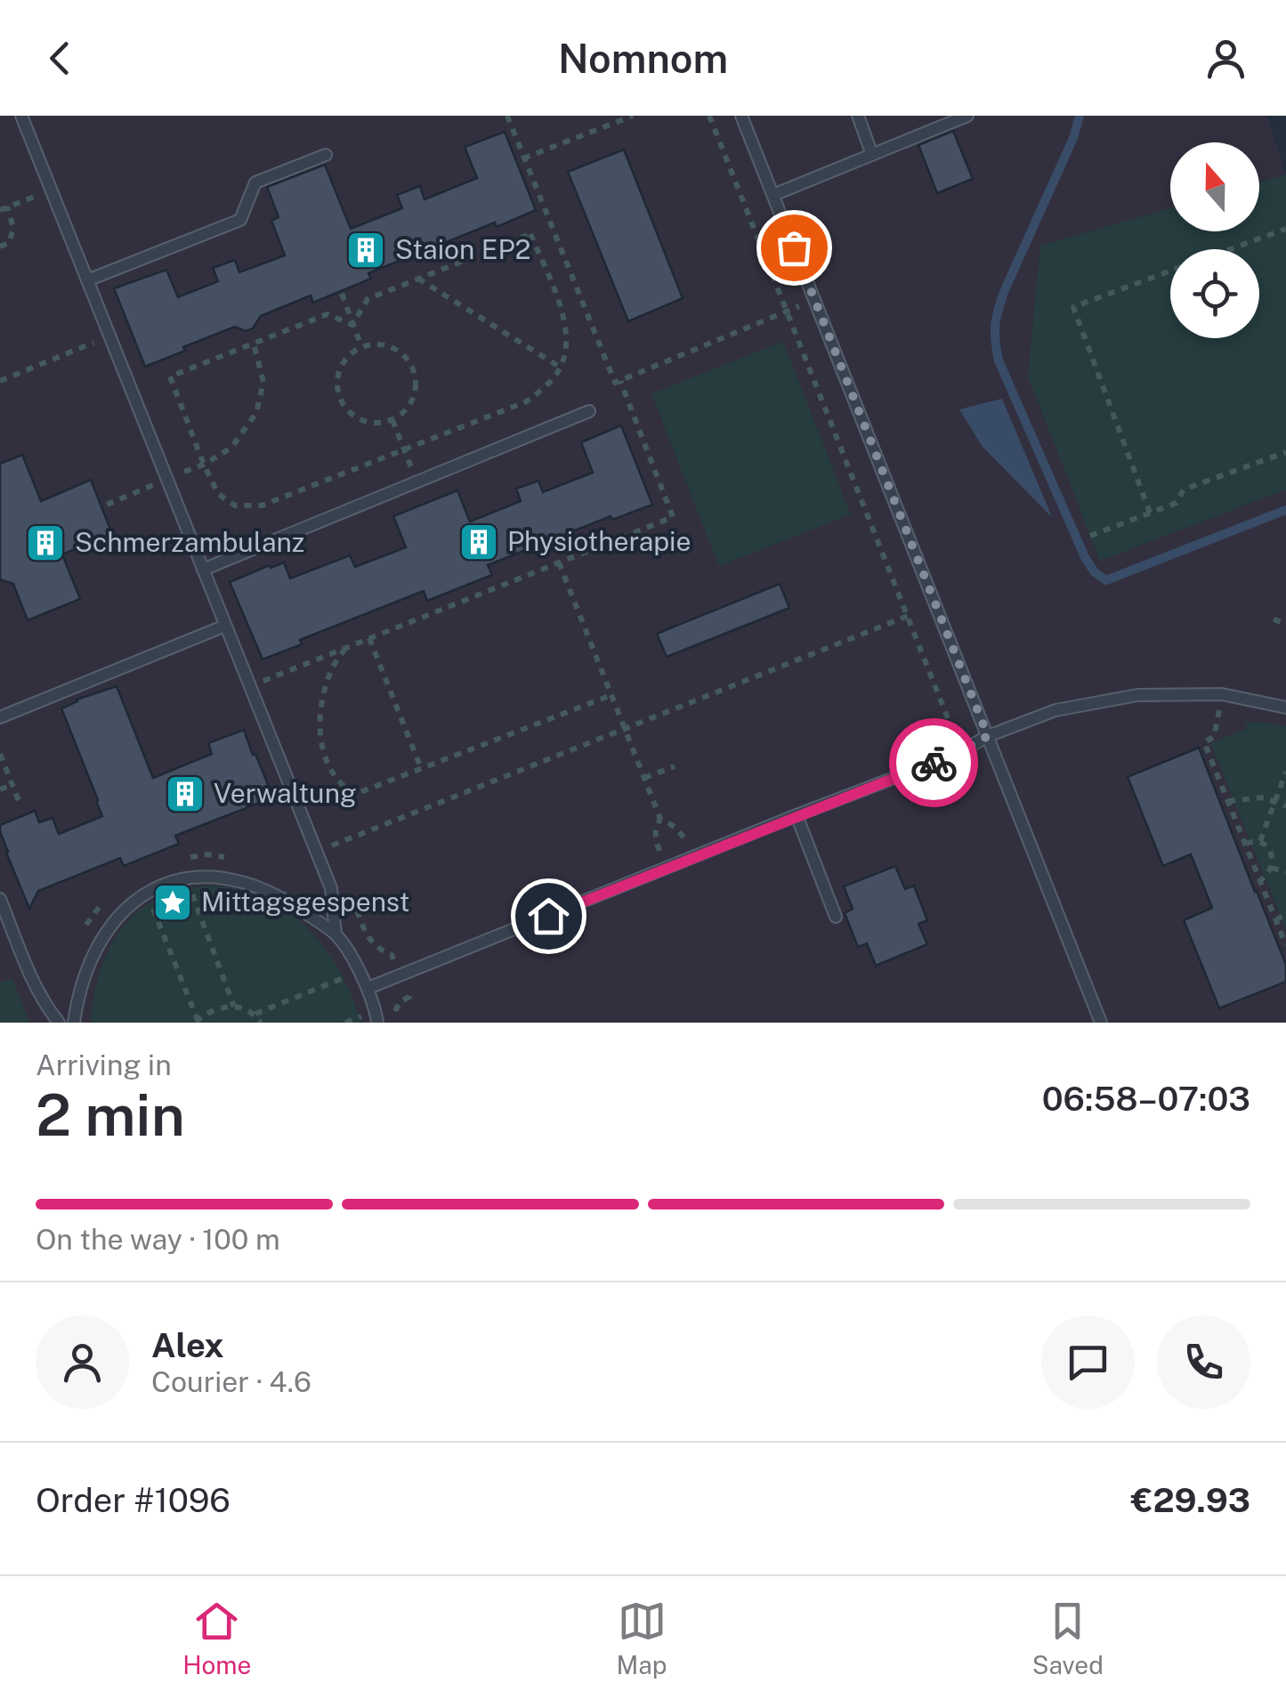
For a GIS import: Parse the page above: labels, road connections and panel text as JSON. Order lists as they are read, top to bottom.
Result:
{
  "places": {
    "building": [
      "Staion EP2",
      "Physiotherapie",
      "Schmerzambulanz",
      "Verwaltung"
    ],
    "place": ["Mittagsgespenst"]
  },
  "north": "top",
  "page": {
    "header": "Nomnom",
    "heading": ["2 min", "Arriving in", "06:58–07:03"],
    "panel": [
      "Alex",
      "Courier · 4.6",
      "Order #1096",
      "€29.93"
    ],
    "bar": "On the way · 100 m",
    "tabs": ["Home", "Map", "Saved"]
  }
}
